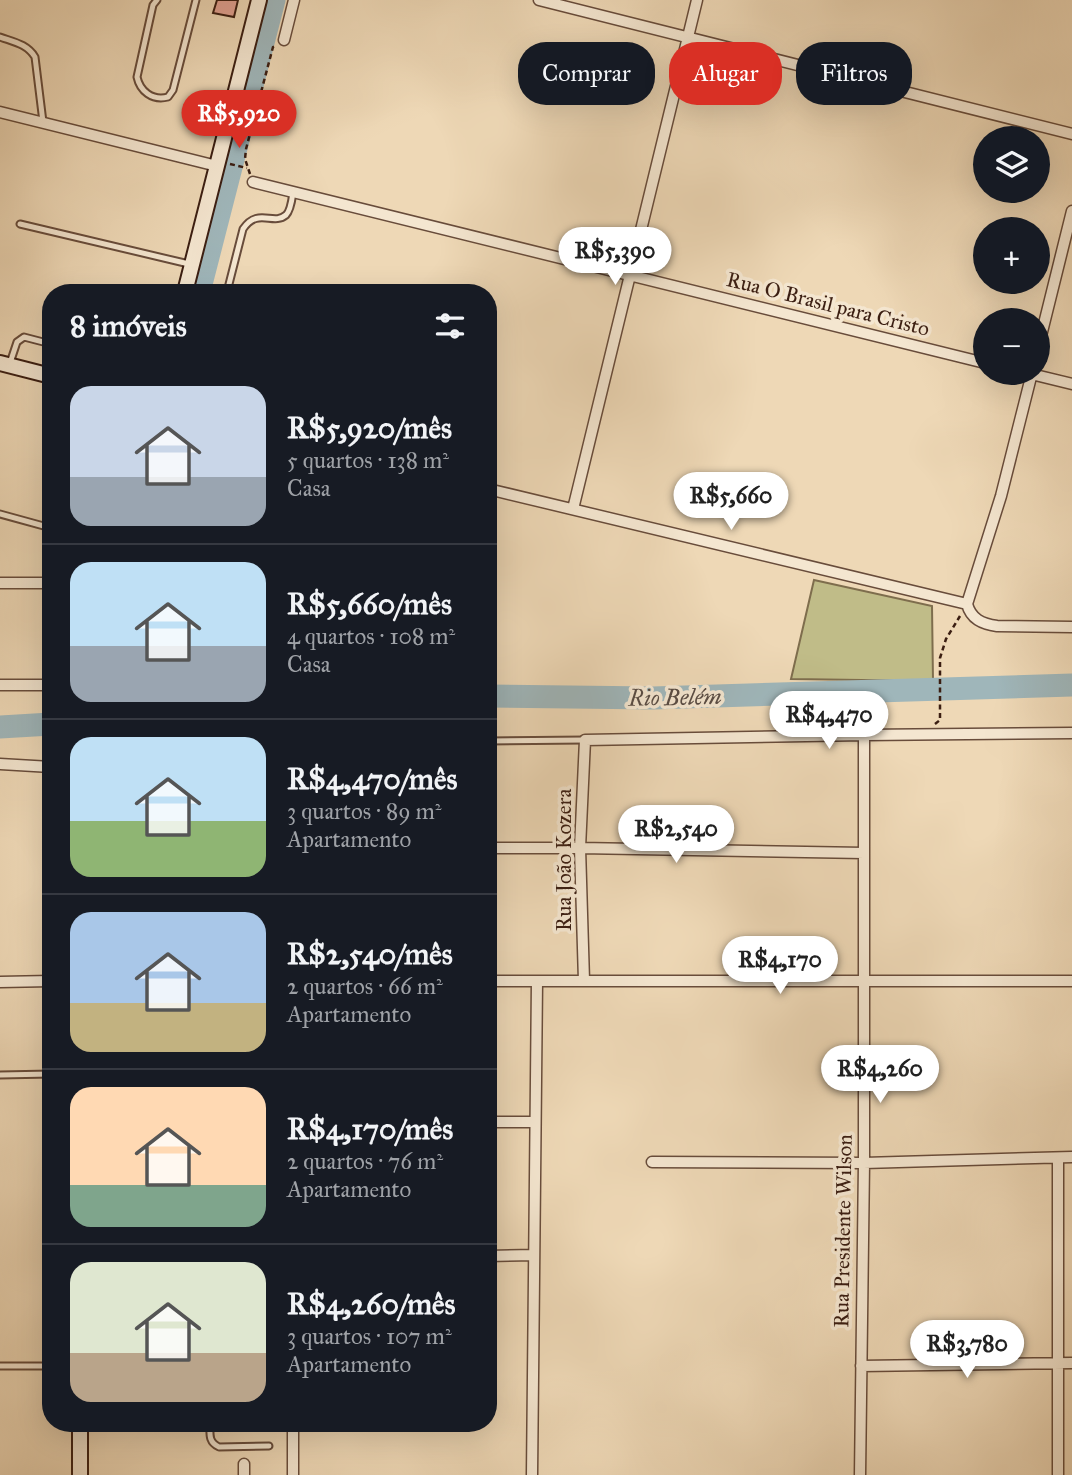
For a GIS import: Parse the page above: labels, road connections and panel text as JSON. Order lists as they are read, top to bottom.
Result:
{
  "streets": {
    "street": ["Rua O Brasil para Cristo", "Rua João Kozera", "Rua Presidente Wilson"]
  },
  "water": ["Rio Belém"],
  "page": {
    "chip": ["Comprar", "Alugar", "Filtros"],
    "price": [
      "R$5,920",
      "R$5,390",
      "R$5,660",
      "R$4,470",
      "R$2,540",
      "R$4,170",
      "R$4,260",
      "R$3,780"
    ],
    "map_buttons": ["+", "−"],
    "heading": "8 imóveis",
    "list": [
      {
        "name": "R$5,920/mês",
        "note": "5 quartos · 138 m² · Casa"
      },
      {
        "name": "R$5,660/mês",
        "note": "4 quartos · 108 m² · Casa"
      },
      {
        "name": "R$4,470/mês",
        "note": "3 quartos · 89 m² · Apartamento"
      },
      {
        "name": "R$2,540/mês",
        "note": "2 quartos · 66 m² · Apartamento"
      },
      {
        "name": "R$4,170/mês",
        "note": "2 quartos · 76 m² · Apartamento"
      },
      {
        "name": "R$4,260/mês",
        "note": "3 quartos · 107 m² · Apartamento"
      }
    ]
  }
}
